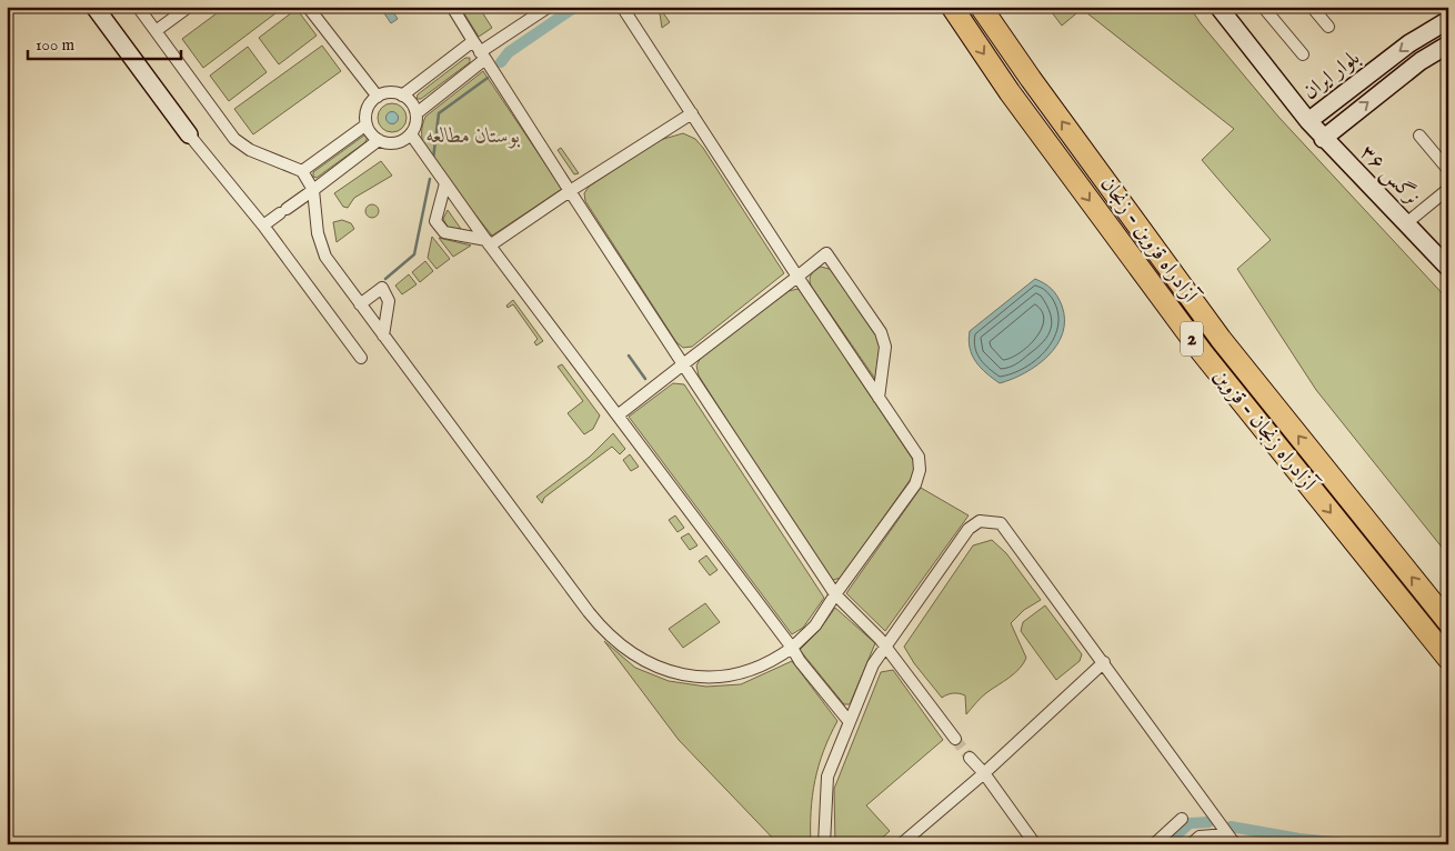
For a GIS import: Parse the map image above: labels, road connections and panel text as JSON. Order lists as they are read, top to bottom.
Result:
{
  "streets": {
    "highway": ["آزادراه قزوین - زنجان", "2", "آزادراه زنجان - قزوین"],
    "street": ["بلوار ایران", "نرگس ۳۶"]
  },
  "crossings": [
    ["بلوار ایران", "نرگس ۳۶"]
  ],
  "one_way": ["آزادراه قزوین - زنجان", "آزادراه زنجان - قزوین"],
  "parks": ["بوستان مطالعه"],
  "scale_bar": "100 m"
}
